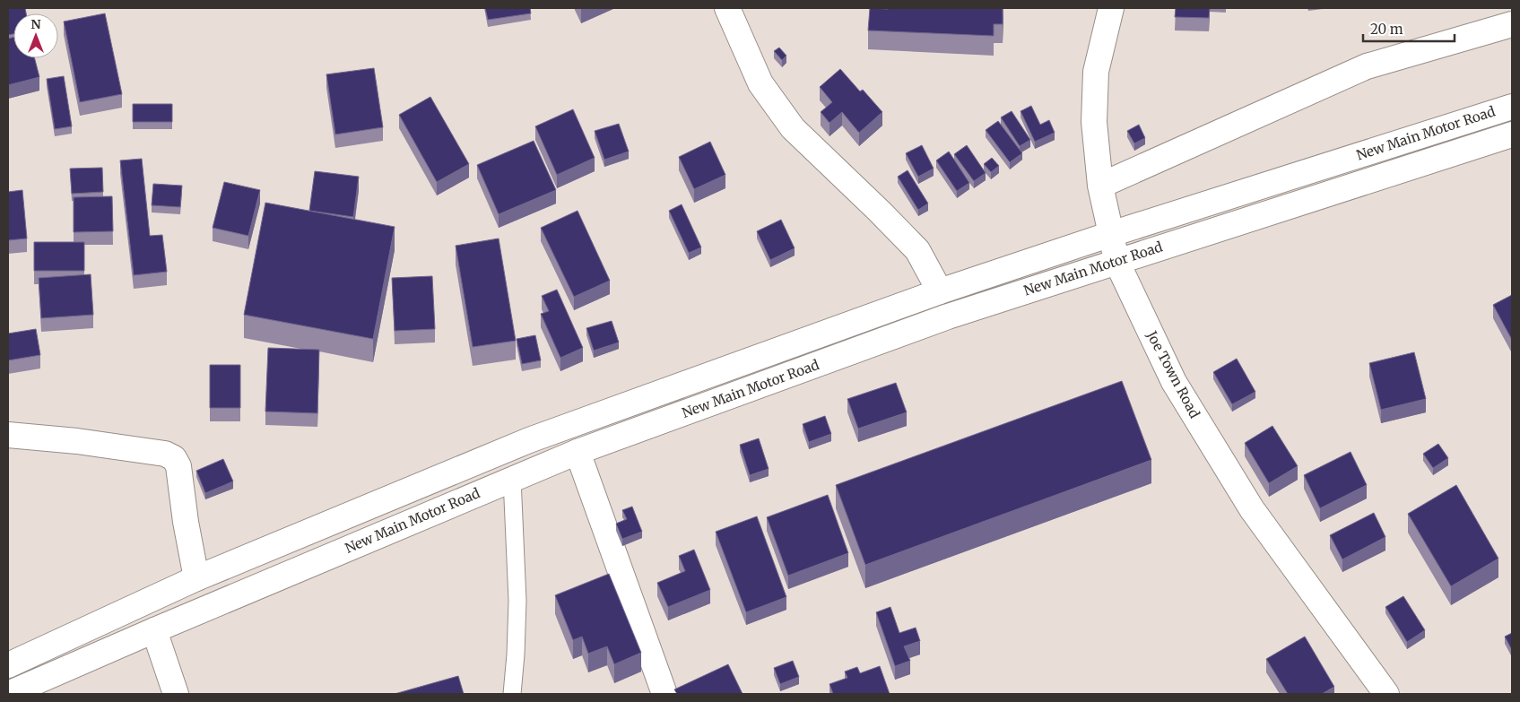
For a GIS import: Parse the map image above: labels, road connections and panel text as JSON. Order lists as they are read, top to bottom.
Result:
{
  "streets": {
    "main road": ["New Main Motor Road", "Joe Town Road"]
  },
  "crossings": [
    ["New Main Motor Road", "Joe Town Road"]
  ],
  "scale_bar": "20 m",
  "north": "top"
}
